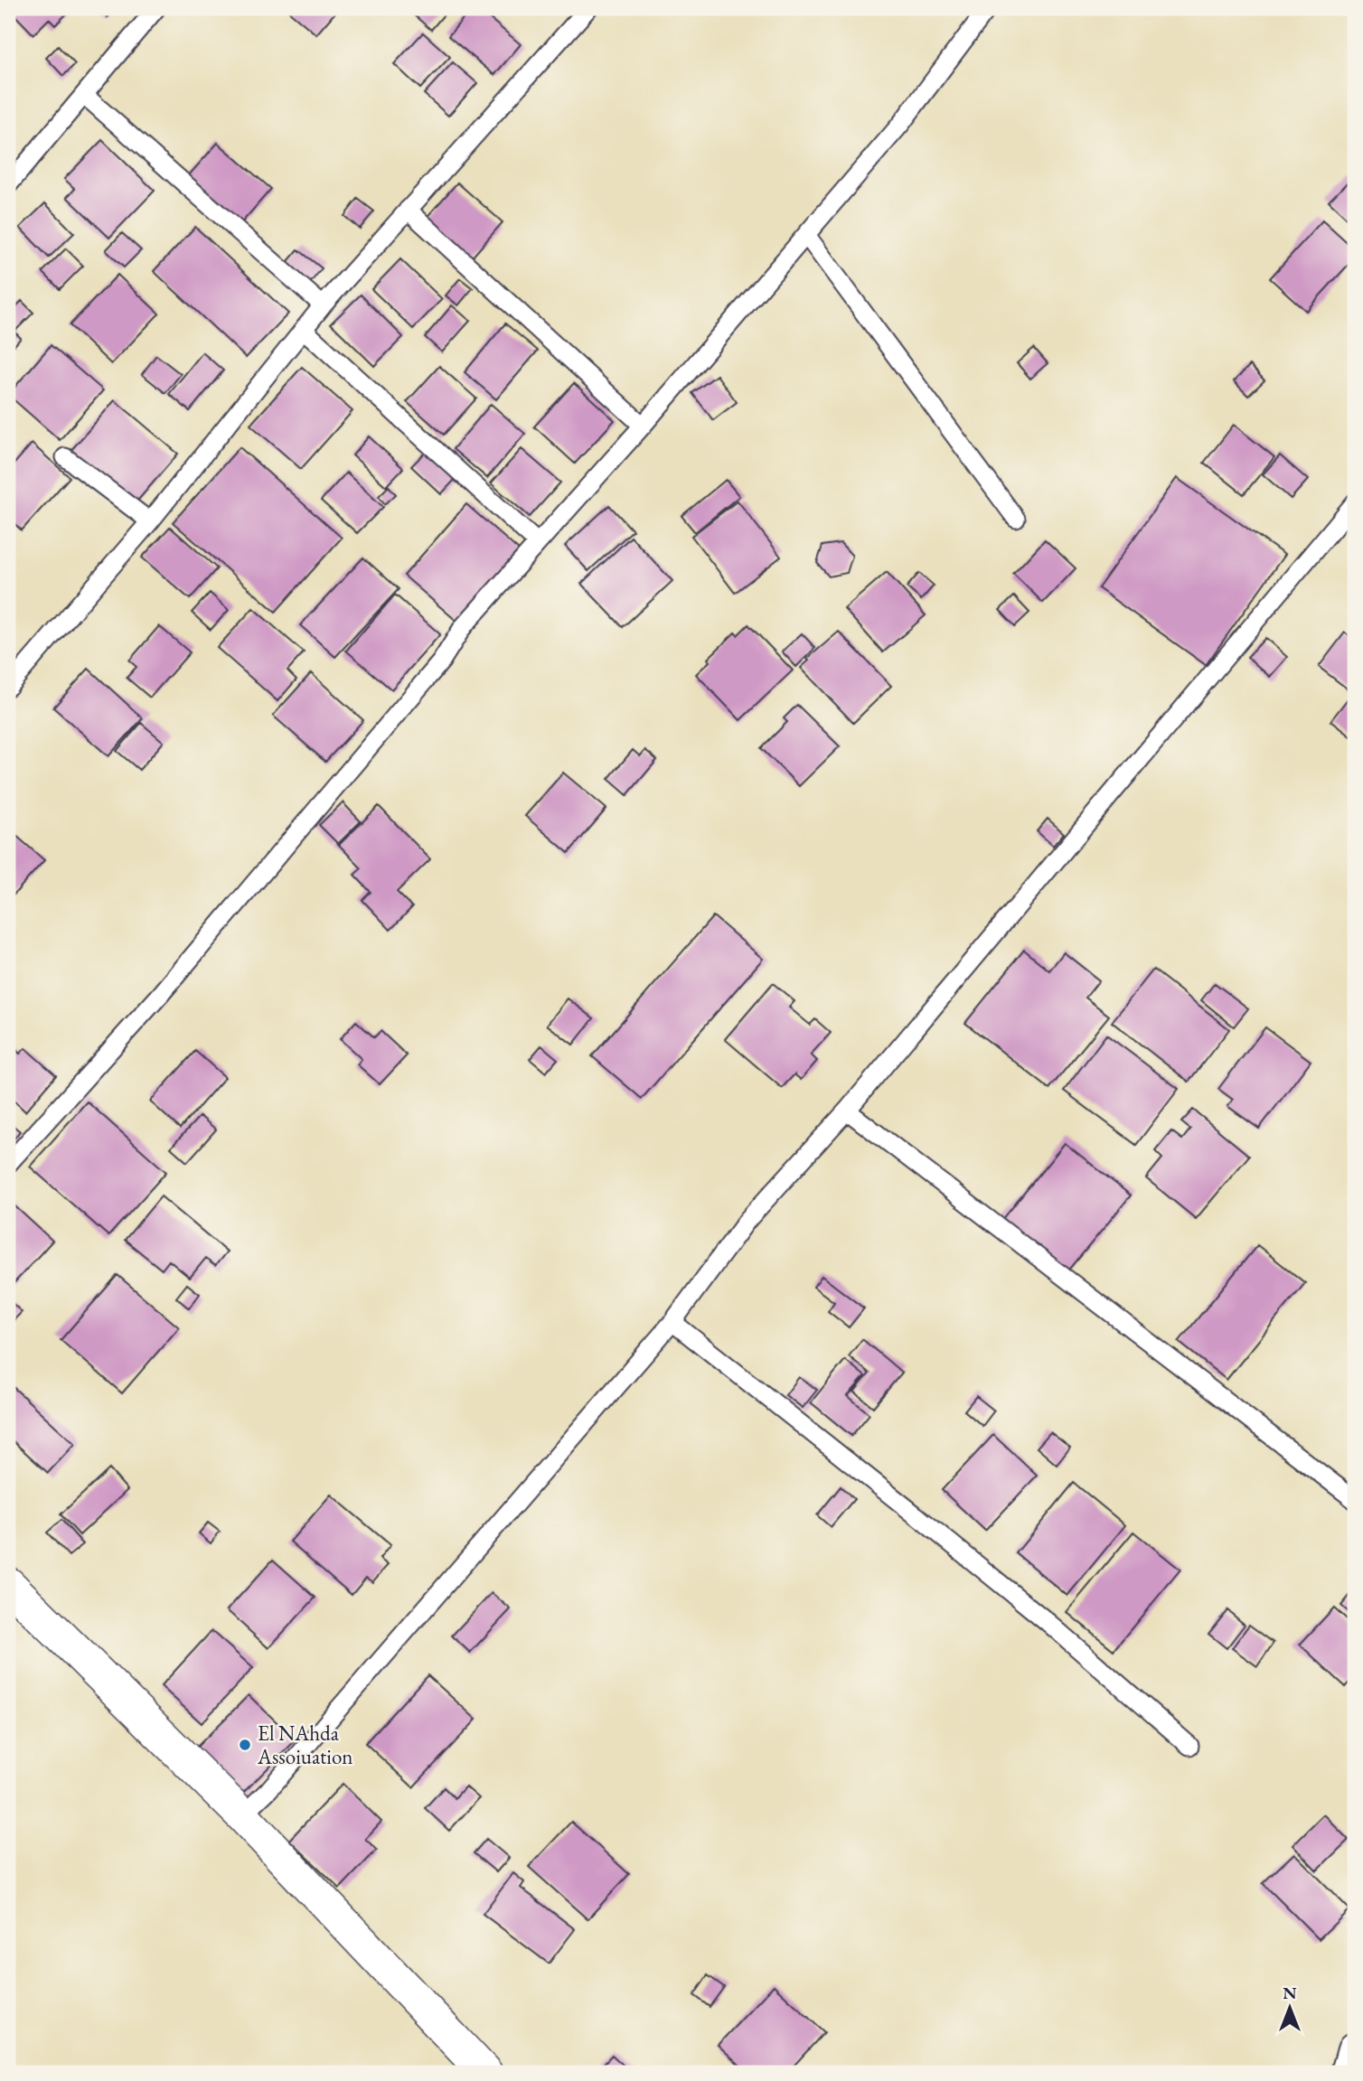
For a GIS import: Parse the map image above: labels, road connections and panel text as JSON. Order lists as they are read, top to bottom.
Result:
{
  "places": ["El NAhda Assoiuation"],
  "north": "top"
}
